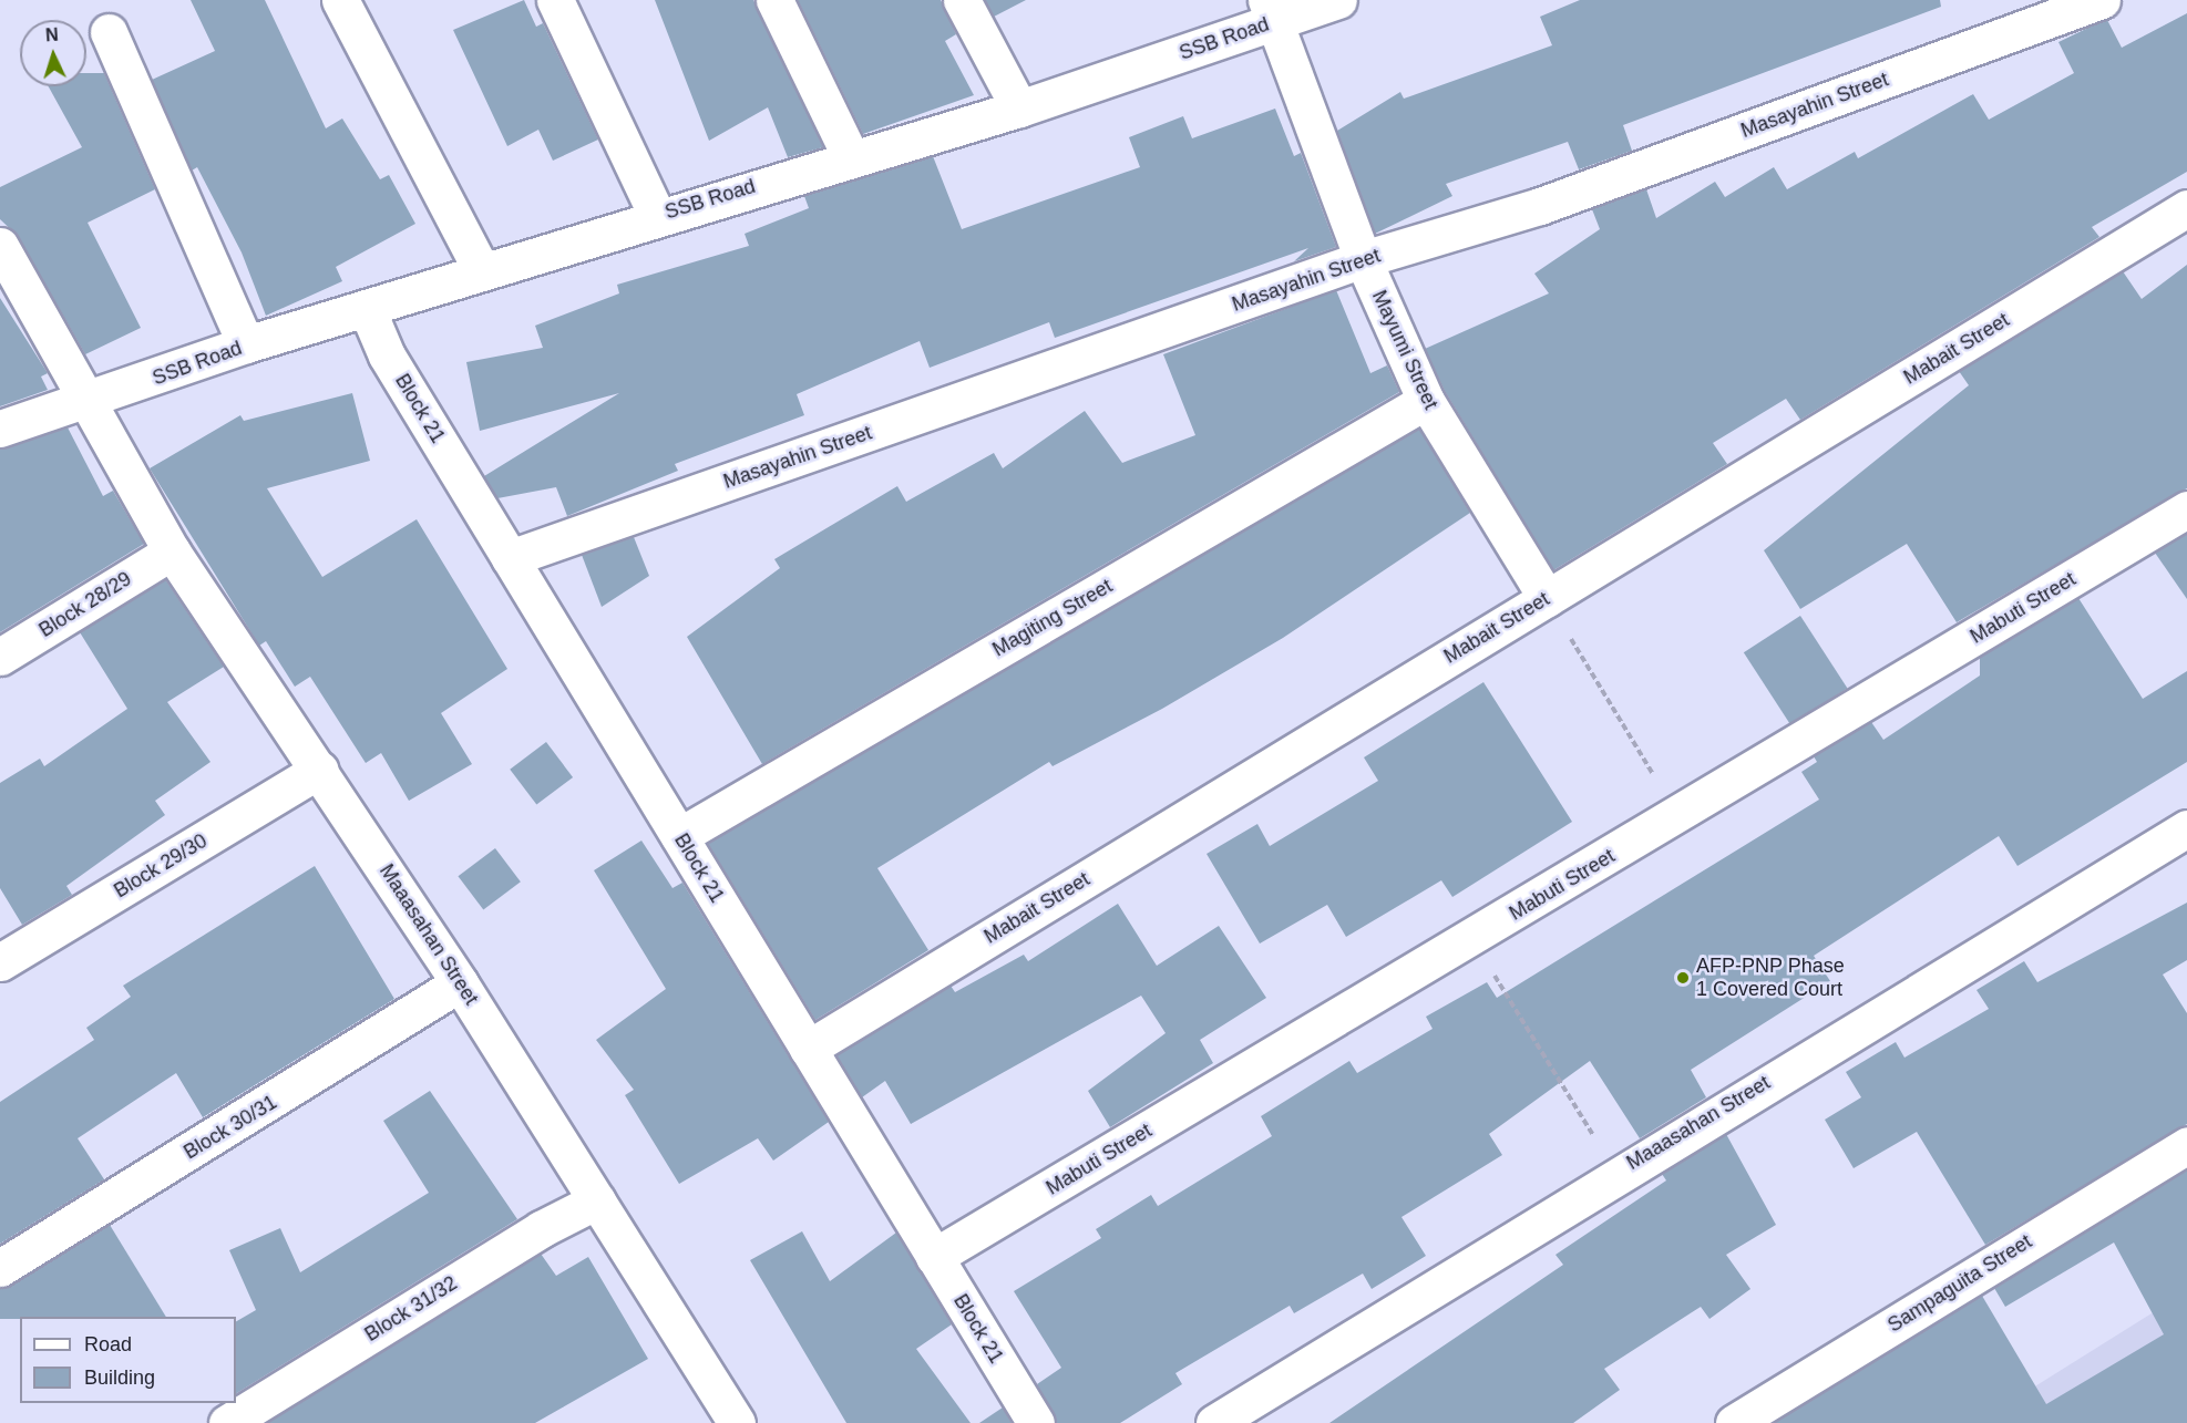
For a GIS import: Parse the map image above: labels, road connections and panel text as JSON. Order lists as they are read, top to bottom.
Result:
{
  "streets": {
    "street": [
      "SSB Road",
      "Masayahin Street",
      "Mabait Street",
      "Mayumi Street",
      "Block 21",
      "Block 28/29",
      "Mabuti Street",
      "Magiting Street",
      "Block 29/30",
      "Maaasahan Street",
      "Block 30/31",
      "Sampaguita Street",
      "Block 31/32"
    ]
  },
  "crossings": [
    ["SSB Road", "Mayumi Street"],
    ["SSB Road", "Block 21"],
    ["SSB Road", "Maaasahan Street"],
    ["Masayahin Street", "Mayumi Street"],
    ["Masayahin Street", "Block 21"],
    ["Mabait Street", "Mayumi Street"],
    ["Mabait Street", "Block 21"],
    ["Mayumi Street", "Magiting Street"],
    ["Block 21", "Mabuti Street"],
    ["Block 21", "Magiting Street"],
    ["Block 28/29", "Maaasahan Street"],
    ["Block 29/30", "Maaasahan Street"],
    ["Maaasahan Street", "Block 30/31"],
    ["Maaasahan Street", "Block 31/32"]
  ],
  "places": ["AFP-PNP Phase 1 Covered Court"],
  "legend": ["Road", "Building"],
  "north": "top"
}
